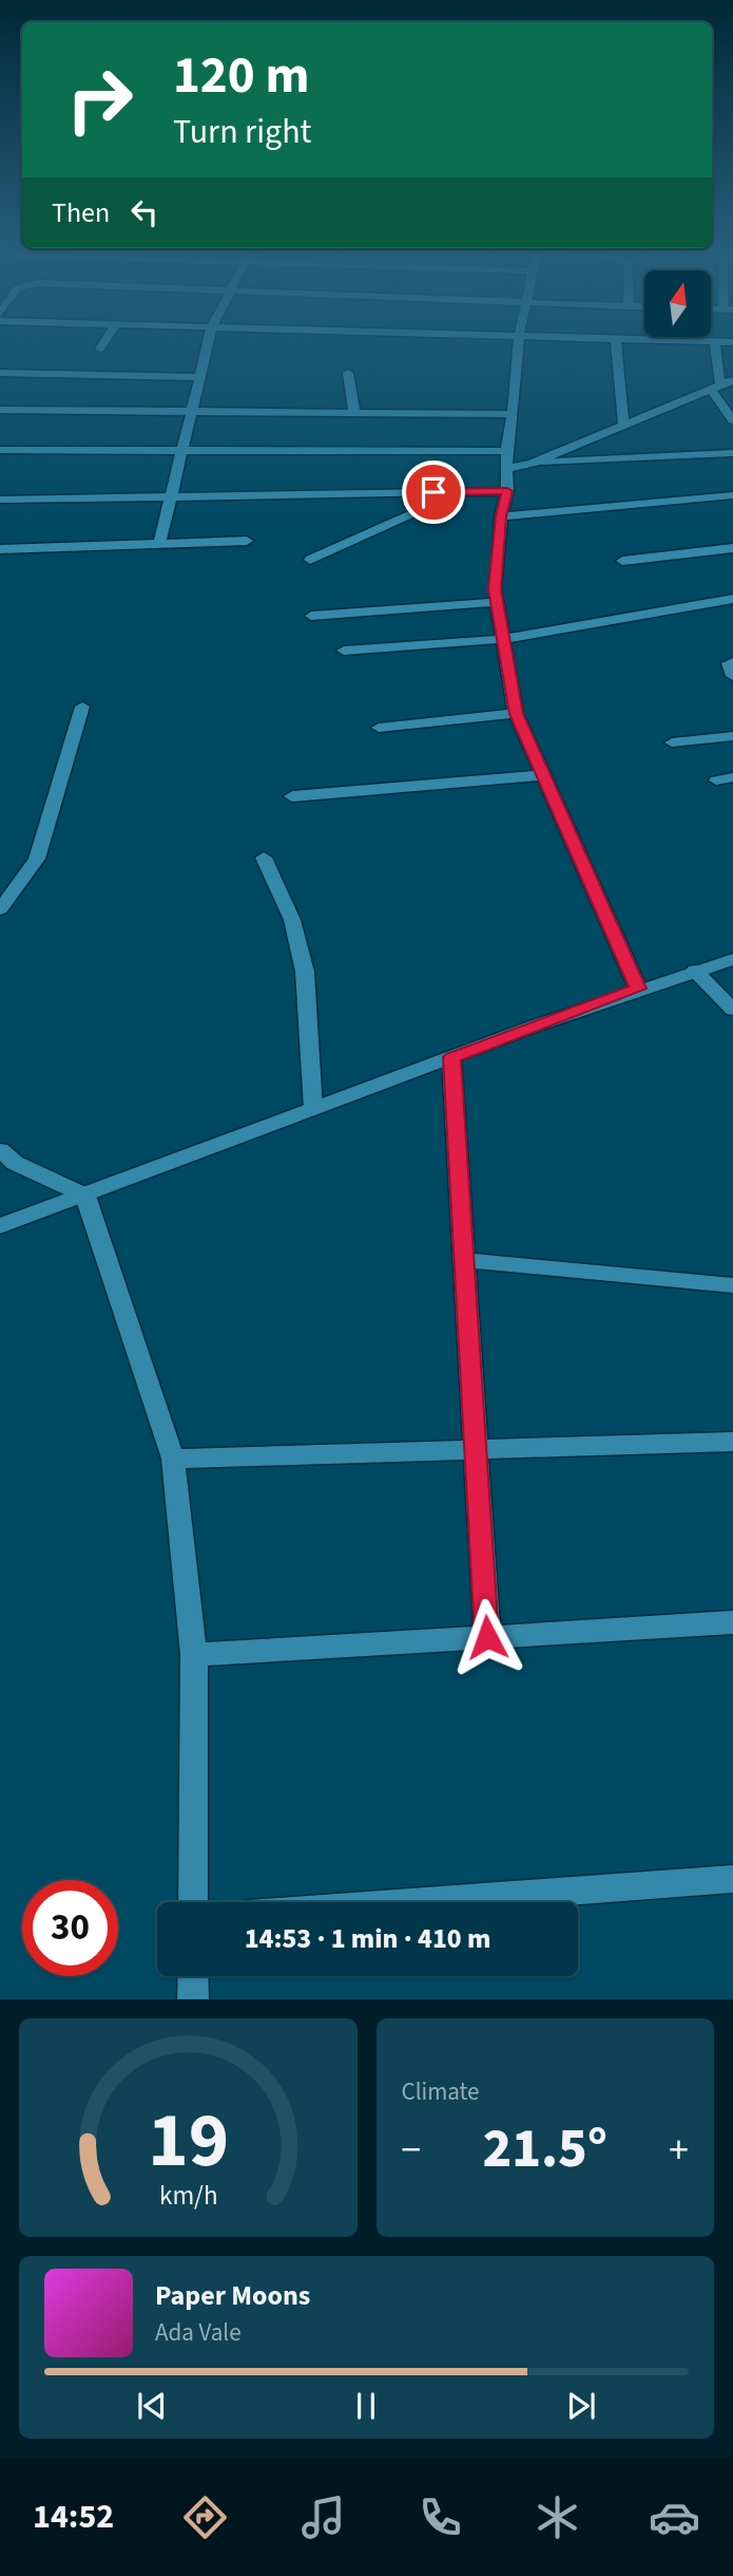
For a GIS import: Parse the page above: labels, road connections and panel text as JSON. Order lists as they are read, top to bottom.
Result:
{
  "north": "top",
  "page": {
    "turn": ["120 m", "Turn right"],
    "then": "Then",
    "limit": "30",
    "trip": "14:53 · 1 min · 410 m",
    "tile": "Climate",
    "heat": ["−", "21.5°", "+"],
    "song": ["Paper Moons", "Ada Vale"],
    "tabs": "14:52",
    "gauge": ["19", "km/h"]
  }
}
